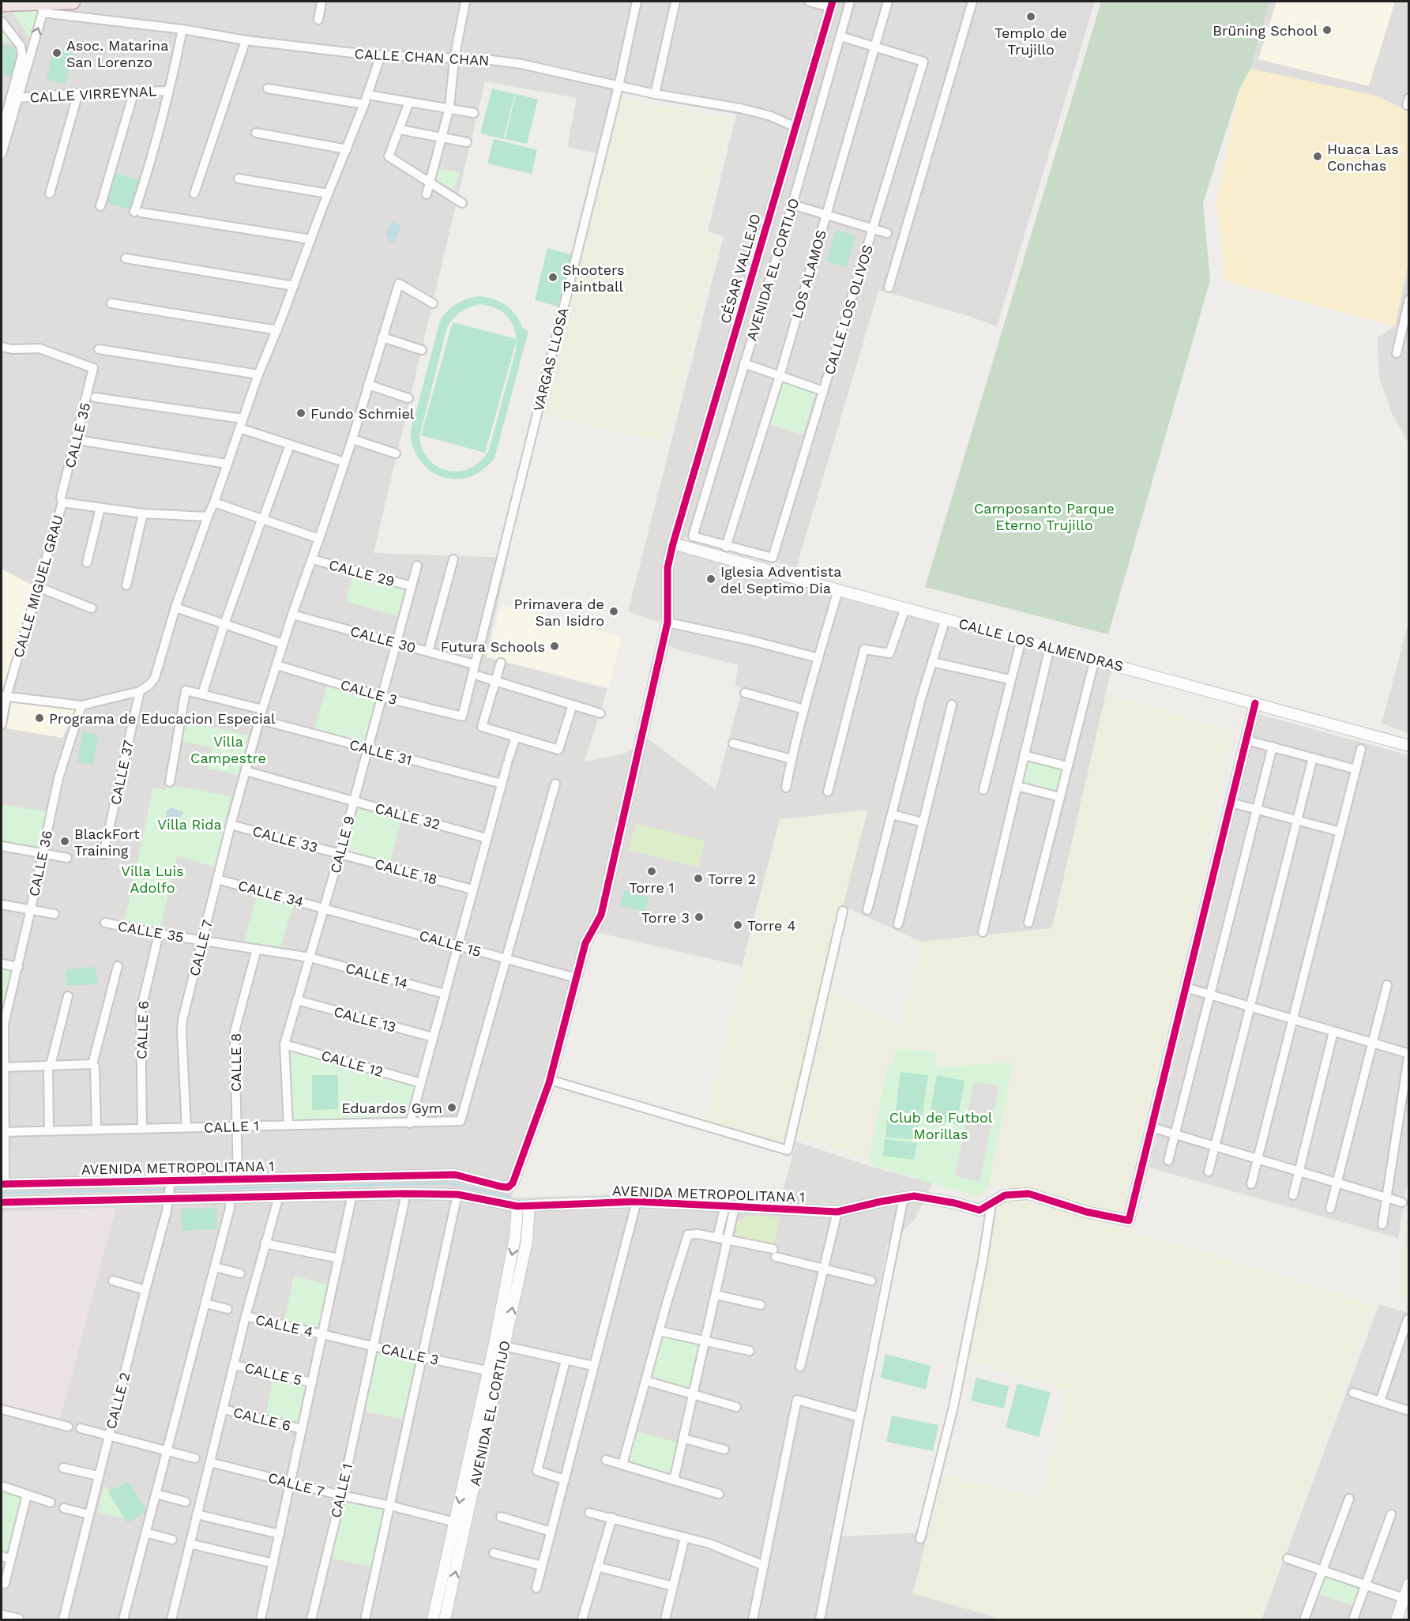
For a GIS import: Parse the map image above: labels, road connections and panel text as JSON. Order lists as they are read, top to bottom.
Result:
{
  "streets": {
    "street": [
      "CALLE CHAN CHAN",
      "CALLE VIRREYNAL",
      "CÉSAR VALLEJO",
      "AVENIDA EL CORTIJO",
      "LOS ALAMOS",
      "CALLE LOS OLIVOS",
      "VARGAS LLOSA",
      "CALLE 35",
      "CALLE 29",
      "CALLE MIGUEL GRAU",
      "CALLE 30",
      "CALLE LOS ALMENDRAS",
      "CALLE 3",
      "CALLE 31",
      "CALLE 37",
      "CALLE 32",
      "CALLE 33",
      "CALLE 9",
      "CALLE 36",
      "CALLE 18",
      "CALLE 34",
      "CALLE 15",
      "CALLE 7",
      "CALLE 14",
      "CALLE 13",
      "CALLE 6",
      "CALLE 8",
      "CALLE 12",
      "CALLE 1",
      "AVENIDA METROPOLITANA 1",
      "CALLE 4",
      "CALLE 5",
      "CALLE 2"
    ]
  },
  "crossings": [
    ["CALLE CHAN CHAN", "CÉSAR VALLEJO"],
    ["CALLE CHAN CHAN", "VARGAS LLOSA"],
    ["CÉSAR VALLEJO", "CALLE LOS ALMENDRAS"],
    ["CÉSAR VALLEJO", "CALLE 15"],
    ["CÉSAR VALLEJO", "AVENIDA METROPOLITANA 1"],
    ["AVENIDA EL CORTIJO", "LOS ALAMOS"],
    ["AVENIDA EL CORTIJO", "CALLE LOS OLIVOS"],
    ["AVENIDA EL CORTIJO", "CALLE 3"],
    ["AVENIDA EL CORTIJO", "CALLE 7"],
    ["AVENIDA EL CORTIJO", "AVENIDA METROPOLITANA 1"],
    ["LOS ALAMOS", "CALLE LOS OLIVOS"],
    ["VARGAS LLOSA", "CALLE 30"],
    ["VARGAS LLOSA", "CALLE 3"],
    ["CALLE 35", "CALLE MIGUEL GRAU"],
    ["CALLE 35", "CALLE 9"],
    ["CALLE 35", "CALLE 7"],
    ["CALLE 35", "CALLE 14"],
    ["CALLE 35", "CALLE 6"],
    ["CALLE 35", "CALLE 8"],
    ["CALLE 29", "CALLE 9"],
    ["CALLE 29", "CALLE 7"],
    ["CALLE 30", "CALLE 9"],
    ["CALLE 30", "CALLE 7"],
    ["CALLE 3", "CALLE 9"],
    ["CALLE 3", "CALLE 7"],
    ["CALLE 3", "CALLE 1"],
    ["CALLE 3", "CALLE 4"],
    ["CALLE 31", "CALLE 9"],
    ["CALLE 31", "CALLE 7"],
    ["CALLE 32", "CALLE 9"],
    ["CALLE 32", "CALLE 7"],
    ["CALLE 33", "CALLE 9"],
    ["CALLE 33", "CALLE 18"],
    ["CALLE 33", "CALLE 7"],
    ["CALLE 9", "CALLE 18"],
    ["CALLE 9", "CALLE 34"],
    ["CALLE 9", "CALLE 15"],
    ["CALLE 9", "CALLE 14"],
    ["CALLE 9", "CALLE 13"],
    ["CALLE 9", "CALLE 12"],
    ["CALLE 9", "CALLE 1"],
    ["CALLE 34", "CALLE 15"],
    ["CALLE 34", "CALLE 7"],
    ["CALLE 15", "CALLE 1"],
    ["CALLE 7", "CALLE 1"],
    ["CALLE 6", "CALLE 1"],
    ["CALLE 8", "CALLE 1"],
    ["CALLE 8", "AVENIDA METROPOLITANA 1"],
    ["CALLE 1", "AVENIDA METROPOLITANA 1"],
    ["AVENIDA METROPOLITANA 1", "CALLE 2"]
  ],
  "parks": [
    "Camposanto Parque Eterno Trujillo",
    "Villa Campestre",
    "Villa Rida",
    "Villa Luis Adolfo",
    "Club de Futbol Morillas"
  ],
  "places": [
    "Templo de Trujillo",
    "Brüning School",
    "Asoc. Matarina San Lorenzo",
    "Huaca Las Conchas",
    "Shooters Paintball",
    "Fundo Schmiel",
    "Iglesia Adventista del Septimo Dia",
    "Primavera de San Isidro",
    "Futura Schools",
    "Programa de Educacion Especial",
    "BlackFort Training",
    "Torre 1",
    "Torre 2",
    "Torre 3",
    "Torre 4",
    "Eduardos Gym"
  ]
}
